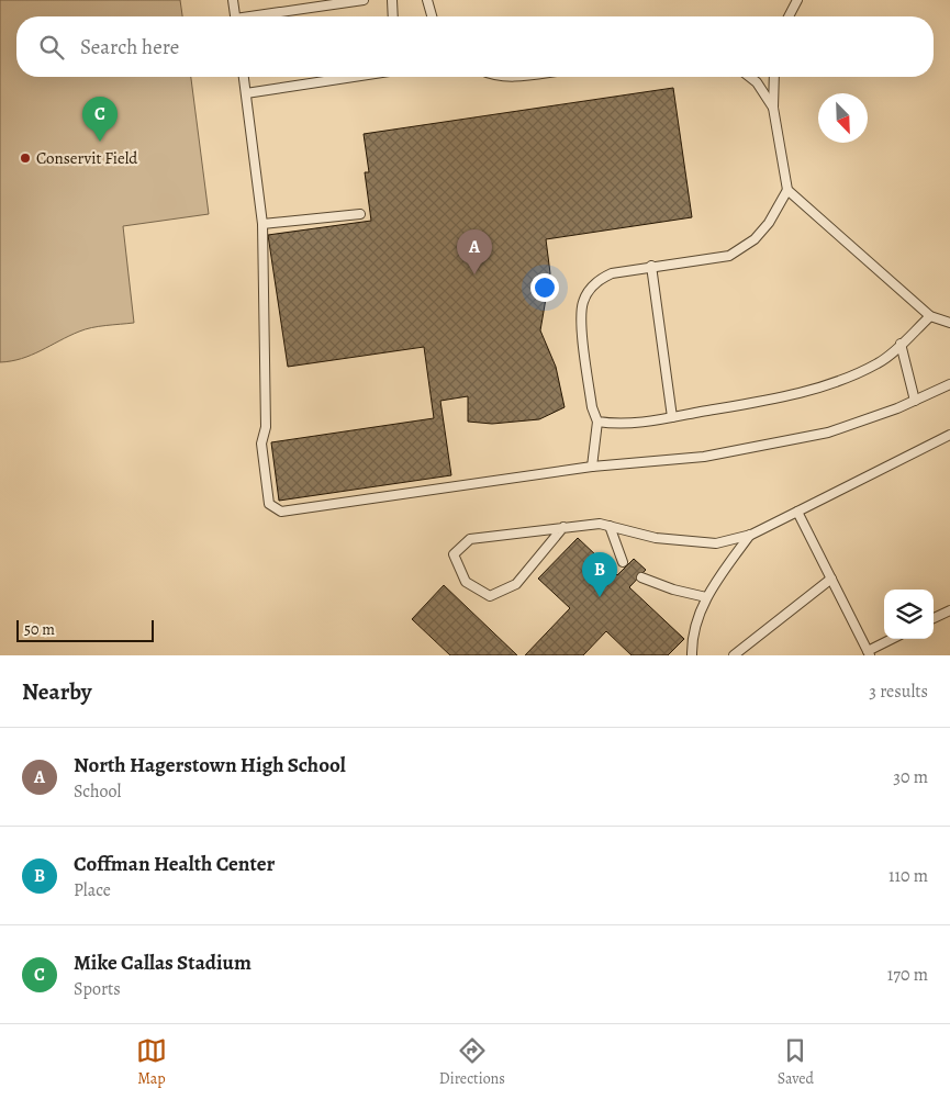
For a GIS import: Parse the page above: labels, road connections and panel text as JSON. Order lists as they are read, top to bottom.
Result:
{
  "places": ["Conservit Field"],
  "scale_bar": "50 m",
  "north": "bottom right",
  "page": {
    "search": "Search here",
    "pins": ["C", "A", "B"],
    "scale": "50 m",
    "heading": ["Nearby", "3 results"],
    "list": [
      {
        "mark": "A",
        "name": "North Hagerstown High School",
        "note": "School",
        "value": "30 m"
      },
      {
        "mark": "B",
        "name": "Coffman Health Center",
        "note": "Place",
        "value": "110 m"
      },
      {
        "mark": "C",
        "name": "Mike Callas Stadium",
        "note": "Sports",
        "value": "170 m"
      }
    ],
    "nav": ["Map", "Directions", "Saved"]
  }
}
